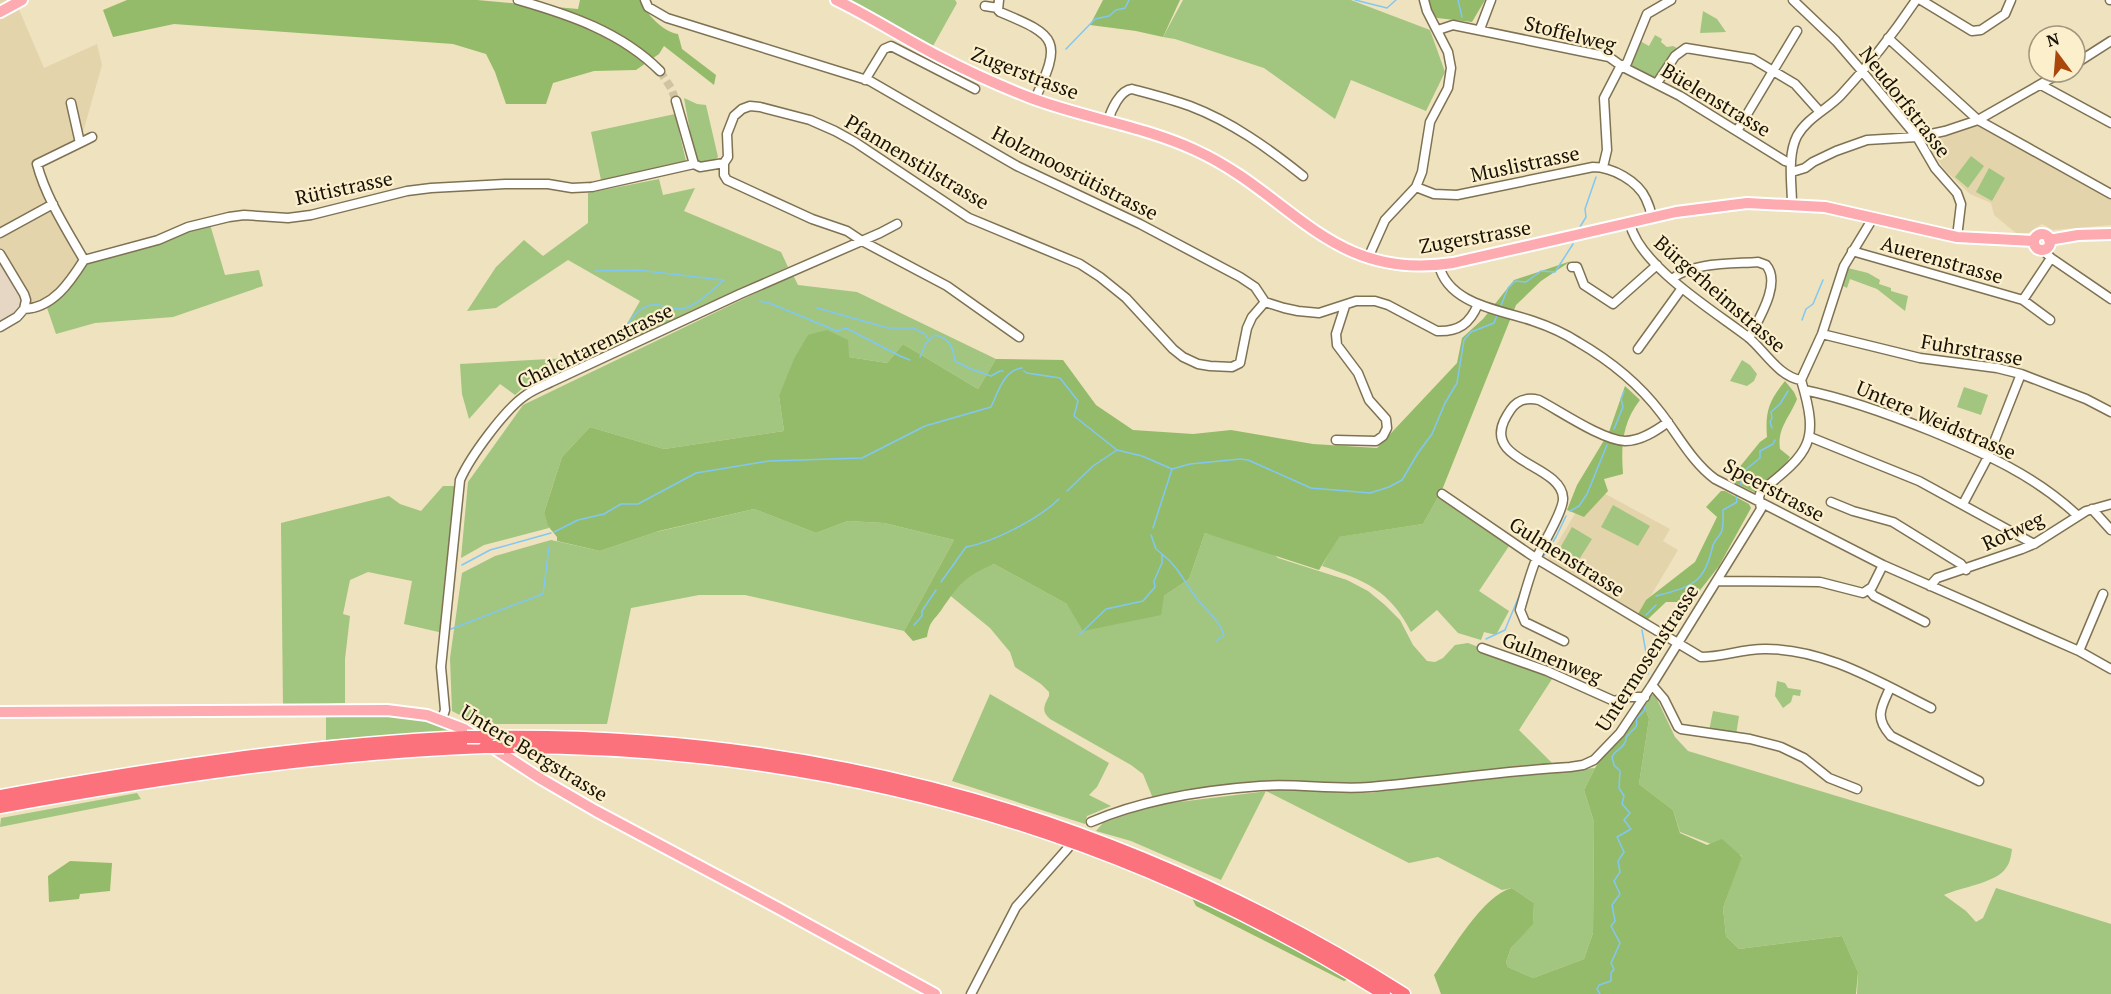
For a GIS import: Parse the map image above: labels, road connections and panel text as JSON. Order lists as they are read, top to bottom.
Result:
{
  "streets": {
    "main road": ["Zugerstrasse", "Untere Bergstrasse"],
    "street": [
      "Stoffelweg",
      "Büelenstrasse",
      "Neudorfstrasse",
      "Pfannenstilstrasse",
      "Muslistrasse",
      "Holzmoosrütistrasse",
      "Rütistrasse",
      "Auerenstrasse",
      "Bürgerheimstrasse",
      "Chalchtarenstrasse",
      "Fuhrstrasse",
      "Untere Weidstrasse",
      "Speerstrasse",
      "Rotweg",
      "Gulmenstrasse",
      "Gulmenweg",
      "Untermosenstrasse"
    ]
  },
  "crossings": [
    ["Stoffelweg", "Büelenstrasse"],
    ["Zugerstrasse", "Neudorfstrasse"],
    ["Zugerstrasse", "Muslistrasse"],
    ["Zugerstrasse", "Auerenstrasse"],
    ["Zugerstrasse", "Bürgerheimstrasse"],
    ["Zugerstrasse", "Speerstrasse"],
    ["Pfannenstilstrasse", "Holzmoosrütistrasse"],
    ["Pfannenstilstrasse", "Rütistrasse"],
    ["Chalchtarenstrasse", "Untere Bergstrasse"],
    ["Untere Weidstrasse", "Rotweg"],
    ["Speerstrasse", "Rotweg"],
    ["Speerstrasse", "Untermosenstrasse"],
    ["Gulmenstrasse", "Untermosenstrasse"],
    ["Gulmenweg", "Untermosenstrasse"]
  ],
  "north": "top"
}
